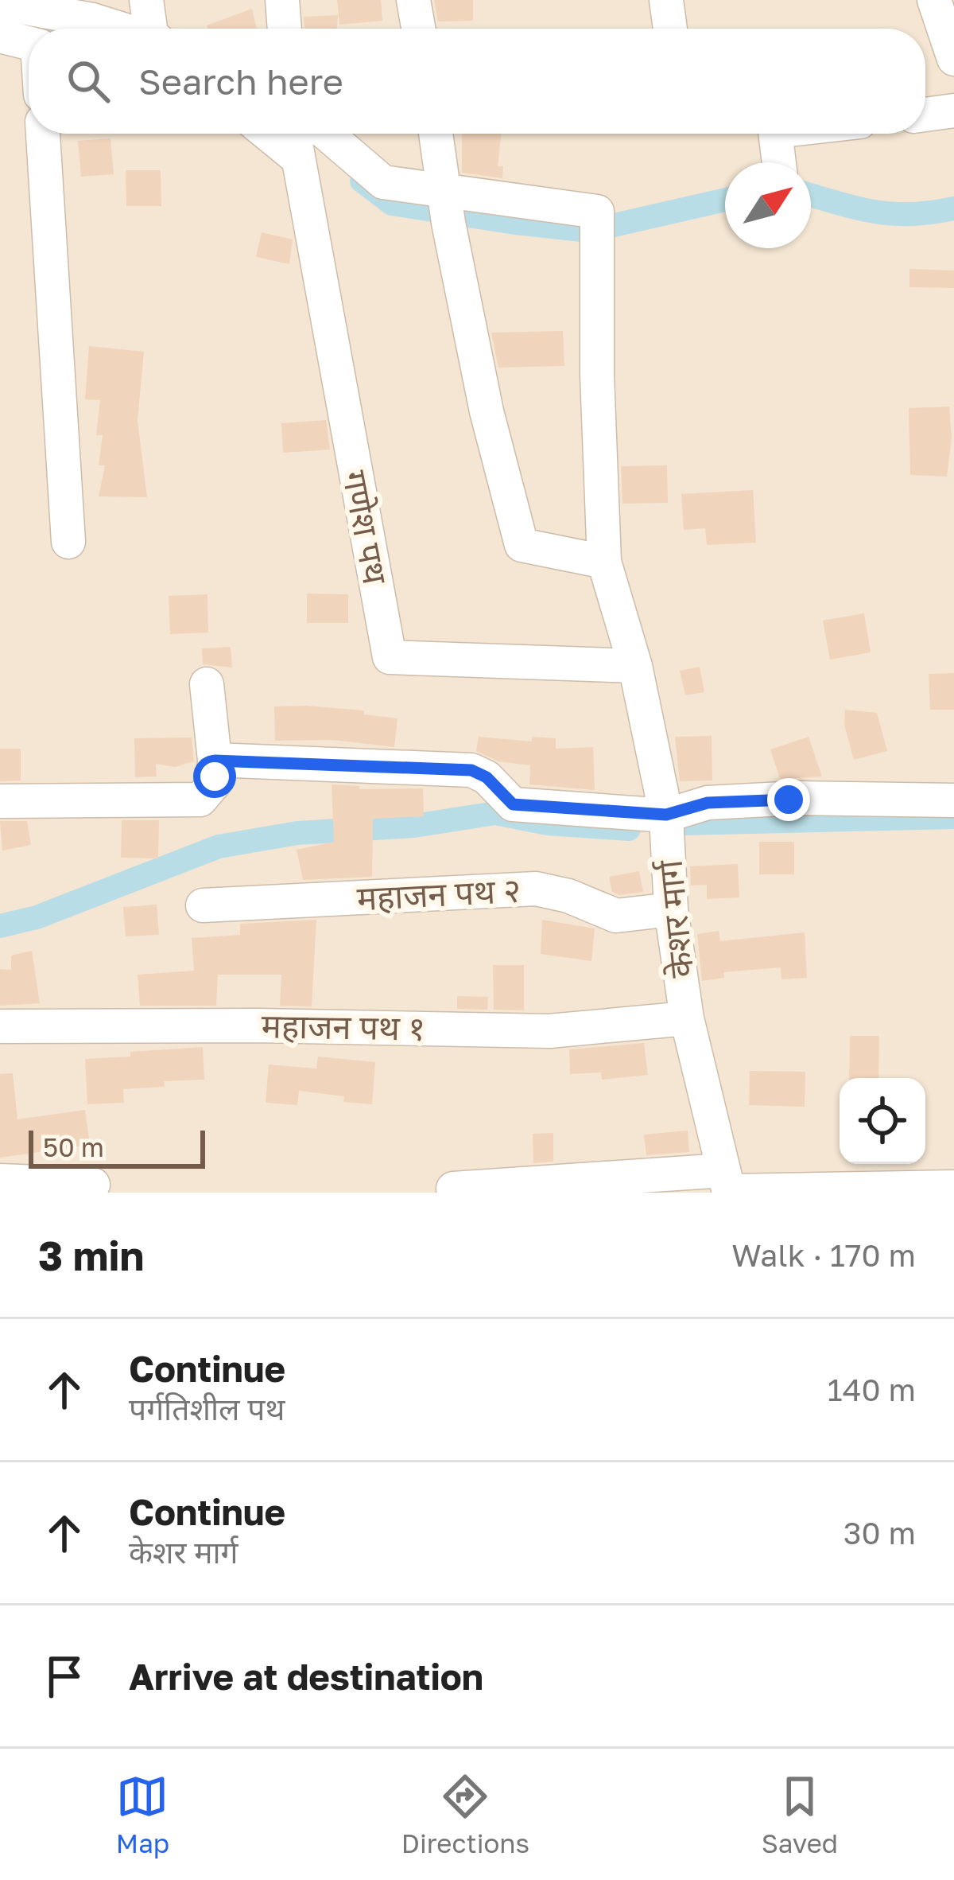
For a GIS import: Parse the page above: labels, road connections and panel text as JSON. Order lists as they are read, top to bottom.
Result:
{
  "streets": {
    "street": [
      "गणेश पथ",
      "महाजन पथ २",
      "केशर मार्ग",
      "महाजन पथ १"
    ]
  },
  "crossings": [
    ["महाजन पथ २", "केशर मार्ग"],
    ["केशर मार्ग", "महाजन पथ १"]
  ],
  "scale_bar": "50 m",
  "north": "top right",
  "page": {
    "search": "Search here",
    "scale": "50 m",
    "heading": ["3 min", "Walk · 170 m"],
    "list": [
      ["Continue", "पर्गतिशील पथ", "140 m"],
      ["Continue", "केशर मार्ग", "30 m"],
      "Arrive at destination"
    ],
    "nav": ["Map", "Directions", "Saved"]
  }
}
